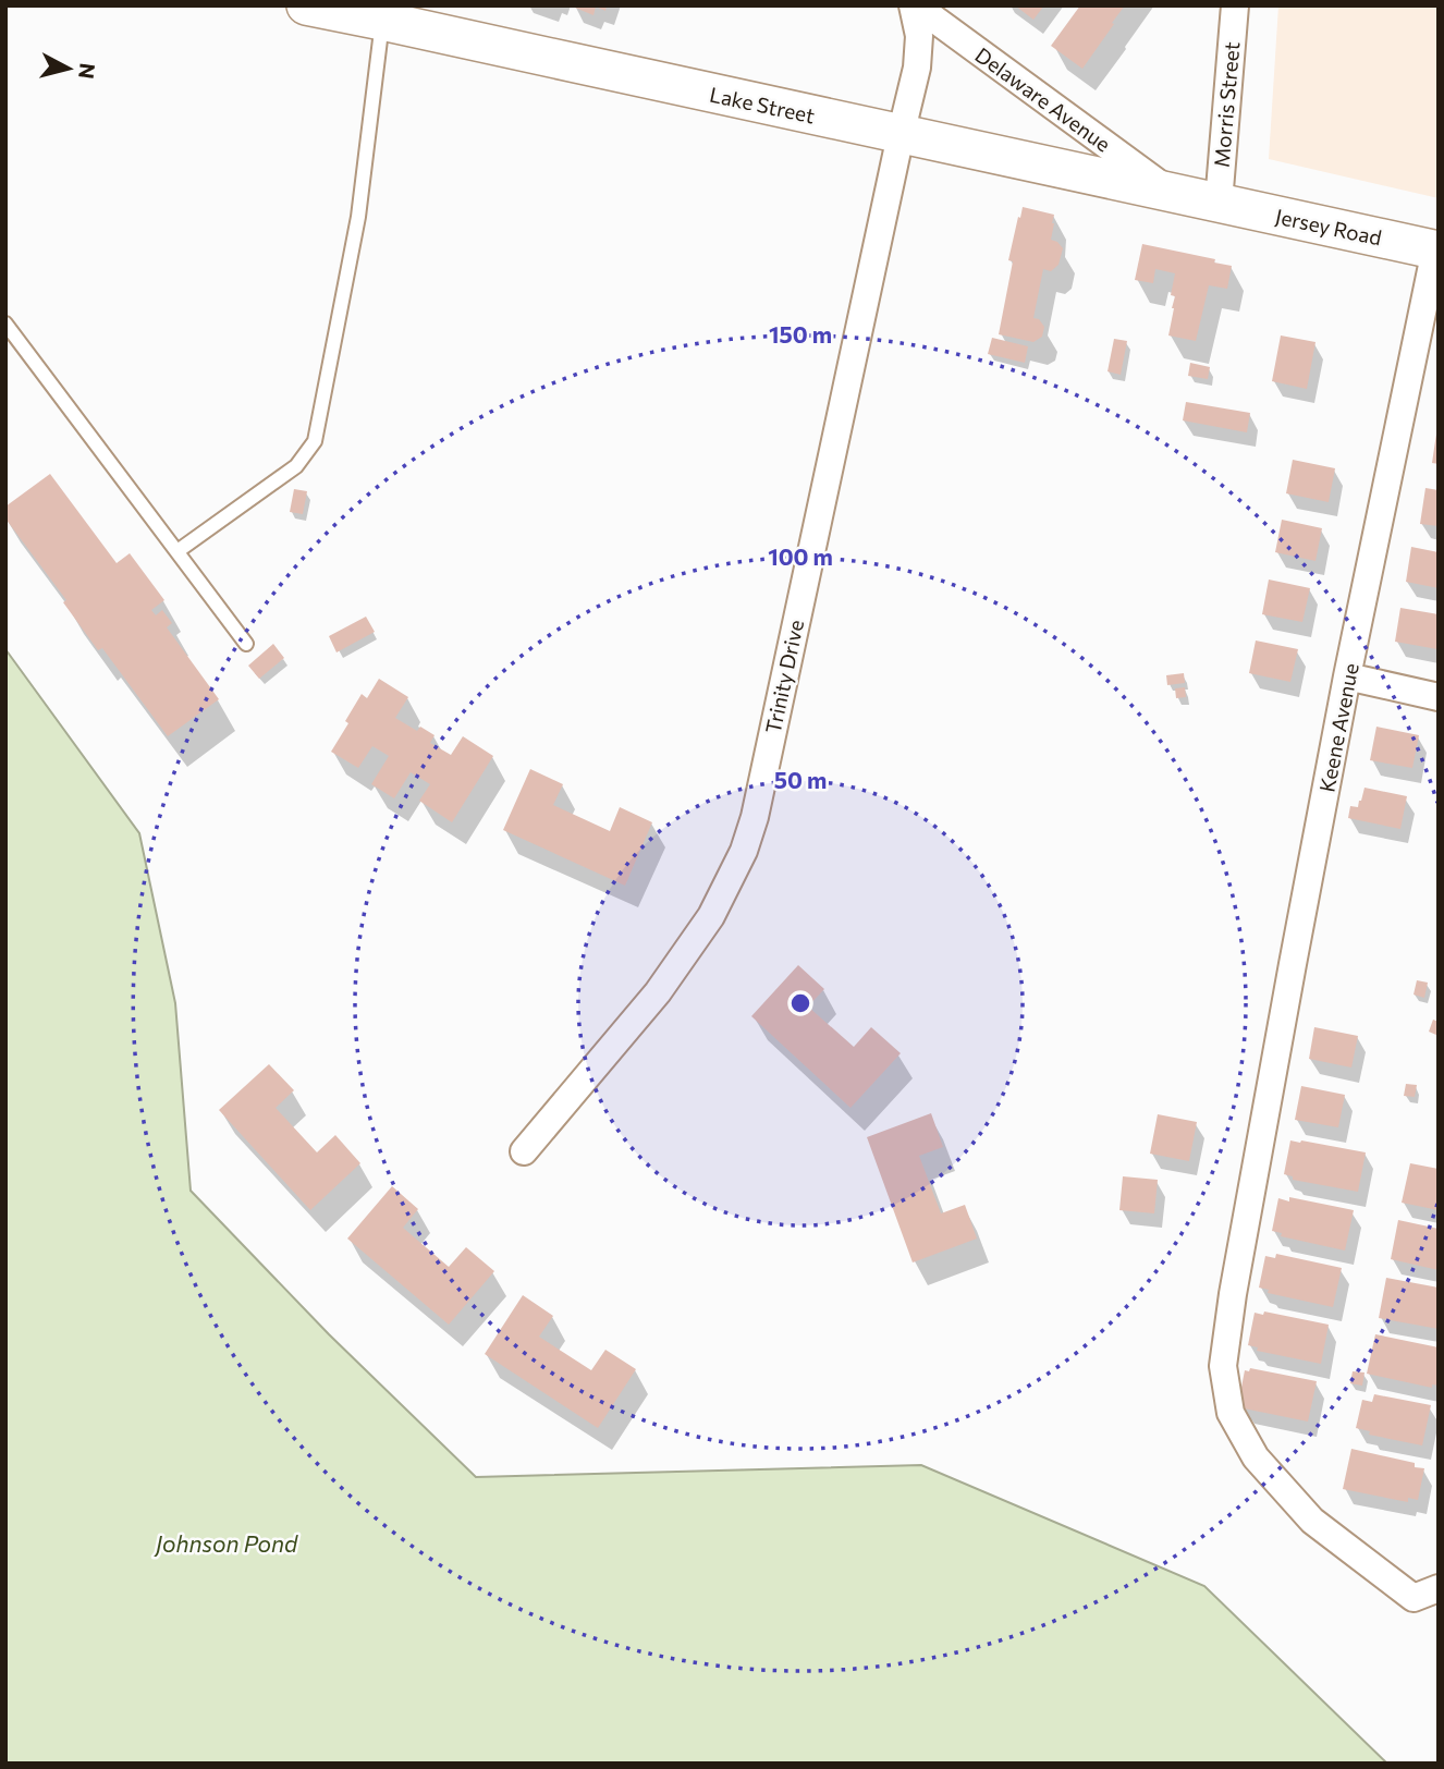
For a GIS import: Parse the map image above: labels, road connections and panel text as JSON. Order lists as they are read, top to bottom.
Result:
{
  "streets": {
    "street": [
      "Delaware Avenue",
      "Lake Street",
      "Morris Street",
      "Jersey Road",
      "Trinity Drive",
      "Keene Avenue"
    ]
  },
  "crossings": [
    ["Delaware Avenue", "Lake Street"],
    ["Delaware Avenue", "Trinity Drive"],
    ["Lake Street", "Morris Street"],
    ["Lake Street", "Jersey Road"],
    ["Lake Street", "Trinity Drive"],
    ["Morris Street", "Jersey Road"],
    ["Jersey Road", "Keene Avenue"]
  ],
  "water": ["Johnson Pond"],
  "north": "right",
  "rings": ["150 m", "100 m", "50 m"]
}
